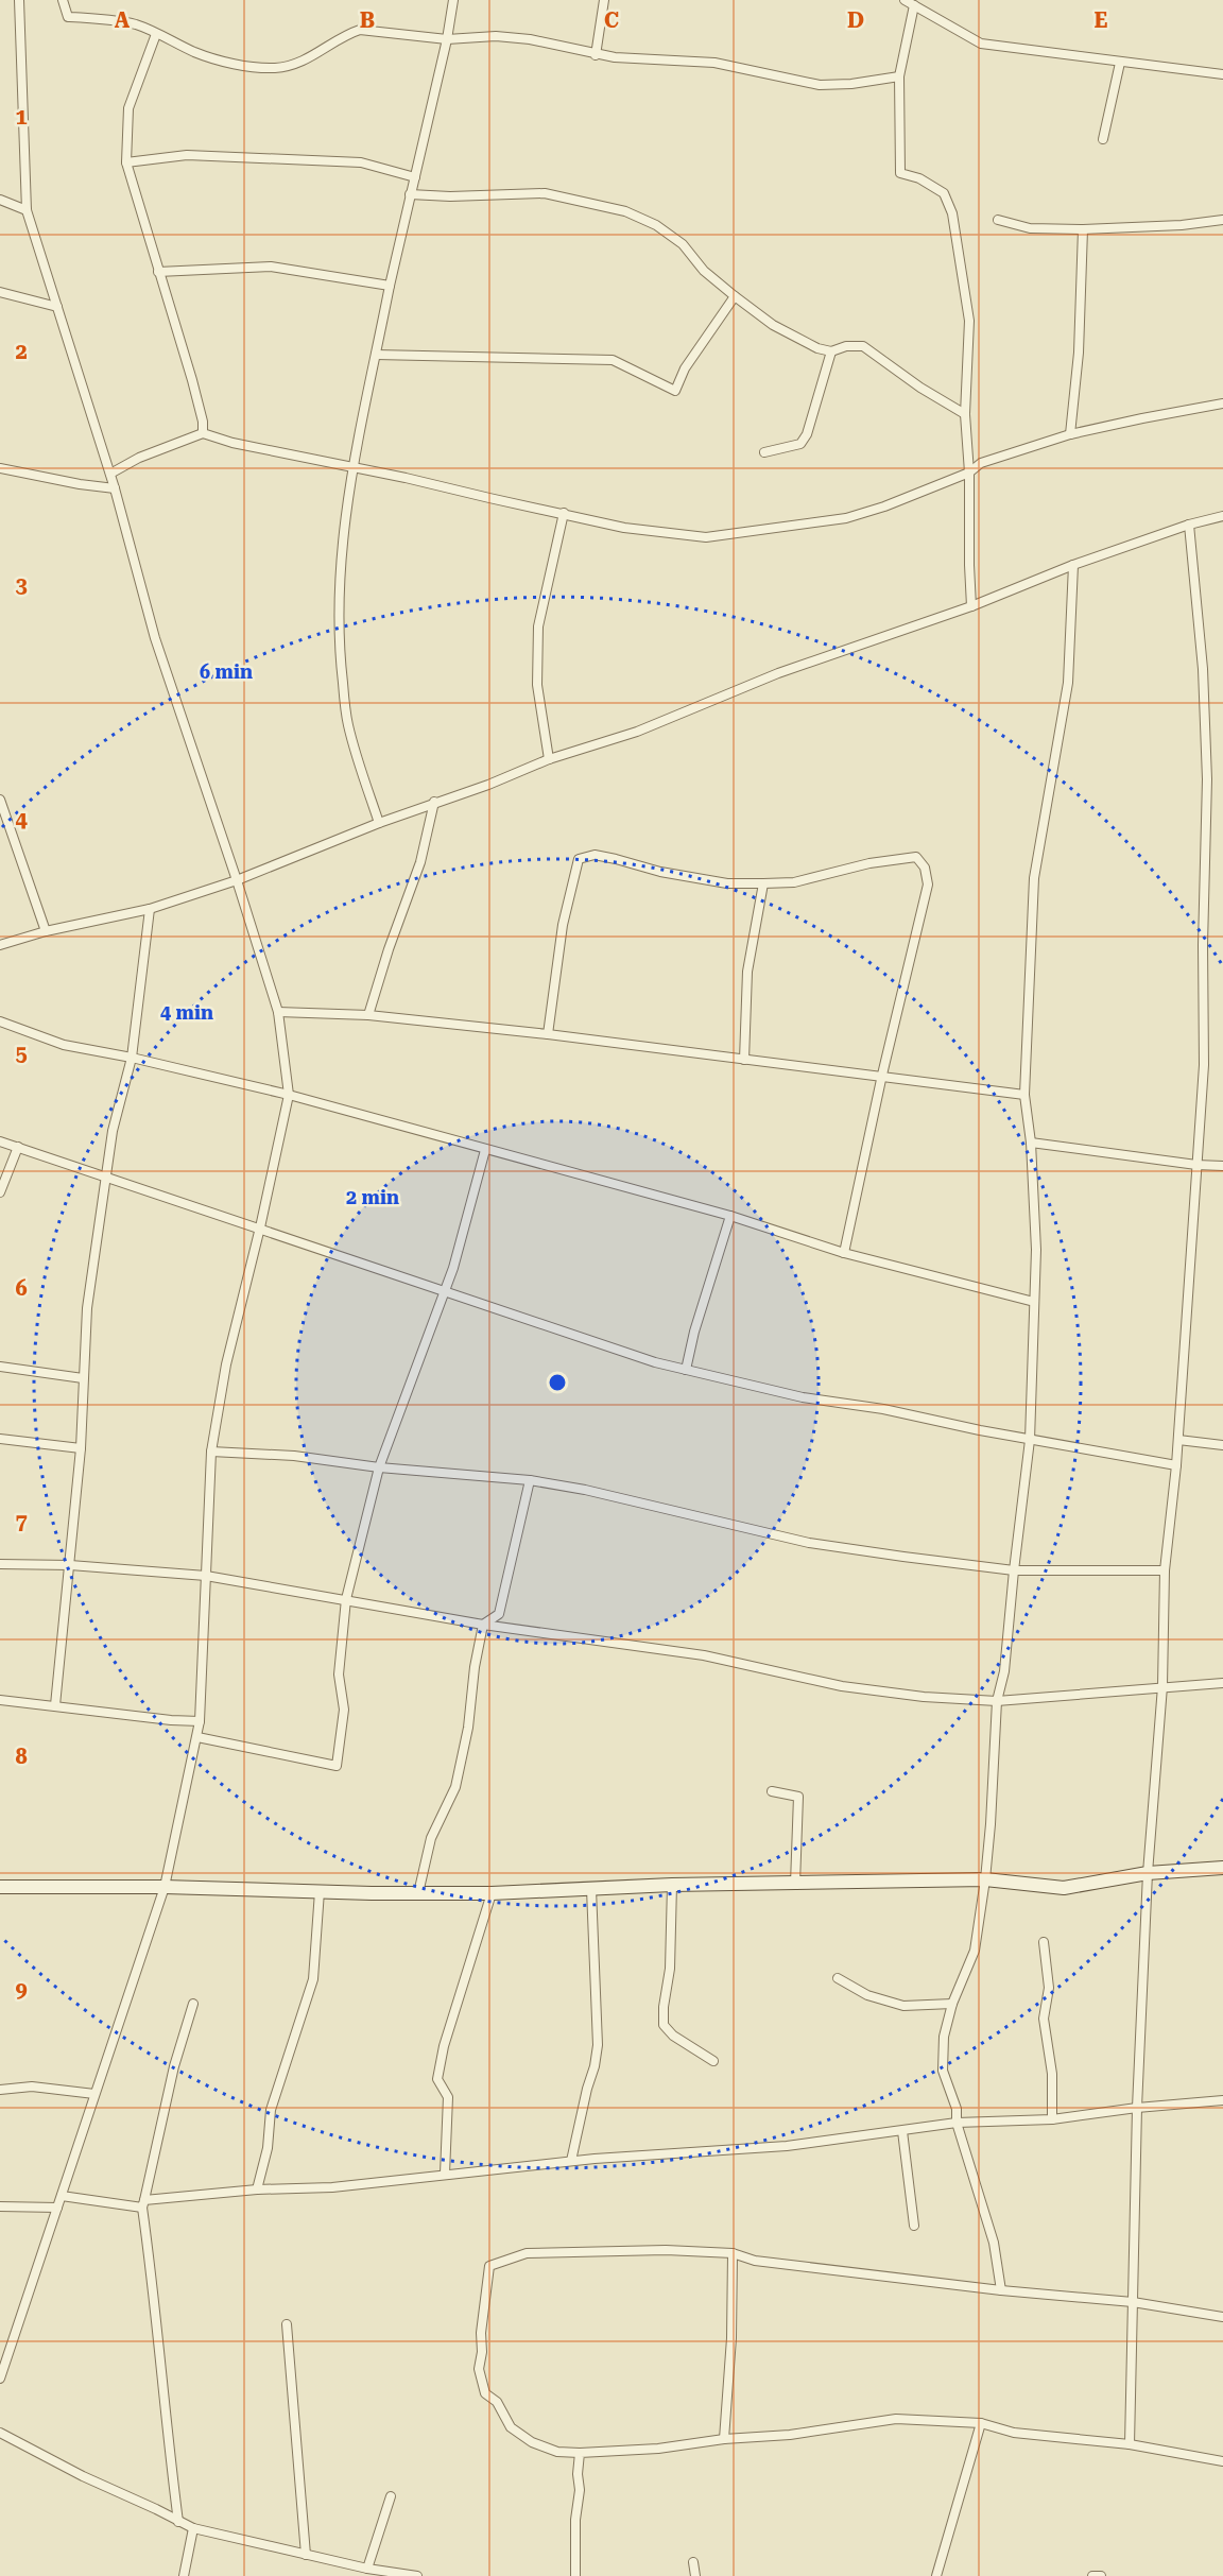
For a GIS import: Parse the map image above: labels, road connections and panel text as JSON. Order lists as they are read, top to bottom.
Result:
{
  "grid": {
    "columns": [
      "A",
      "B",
      "C",
      "D",
      "E"
    ],
    "rows": [
      "1",
      "2",
      "3",
      "4",
      "5",
      "6",
      "7",
      "8",
      "9"
    ]
  },
  "rings": ["6 min", "4 min", "2 min"]
}
